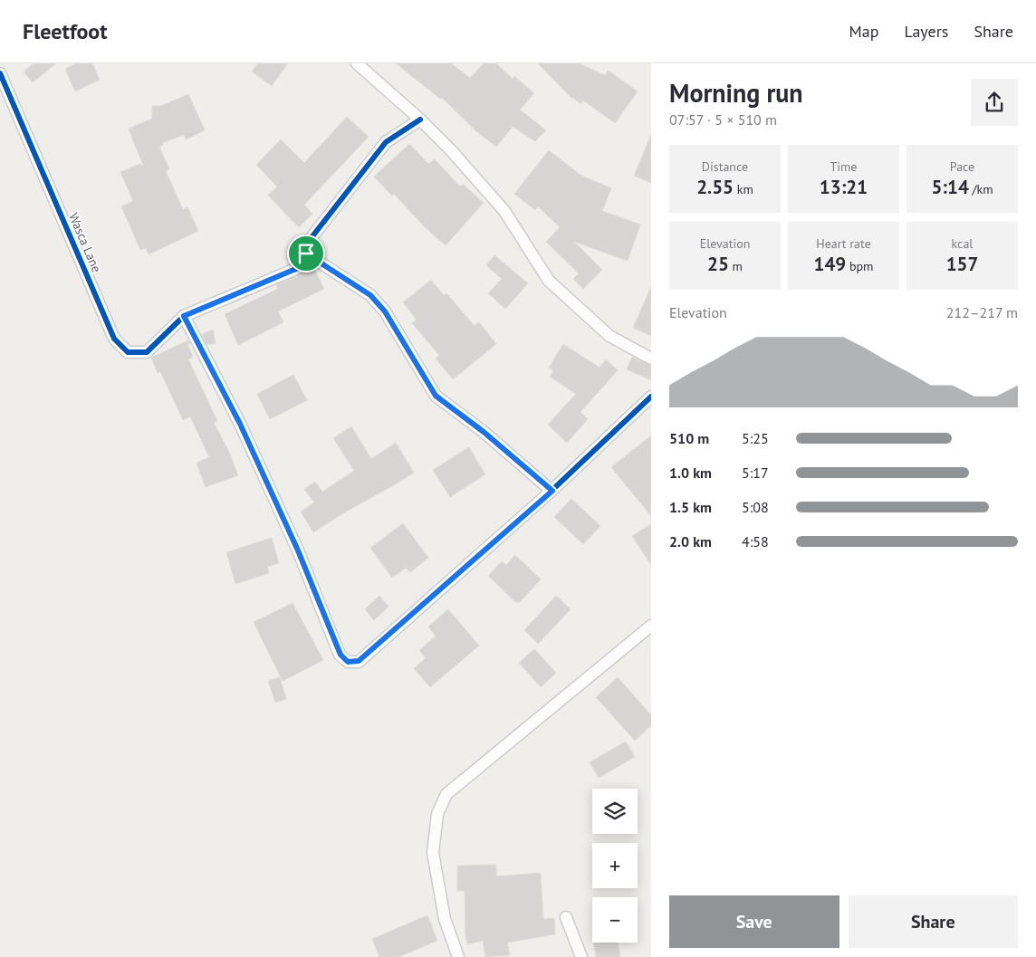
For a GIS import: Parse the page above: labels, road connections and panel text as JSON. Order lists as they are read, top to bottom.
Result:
{
  "streets": {
    "street": ["Wasca Lane"]
  },
  "page": {
    "header": "Fleetfoot",
    "nav": ["Map", "Layers", "Share"],
    "heading": ["Morning run", "07:57 · 5 × 510 m"],
    "stats": [
      ["Distance", "2.55 km"],
      ["Time", "13:21"],
      ["Pace", "5:14 /km"],
      ["Elevation", "25 m"],
      ["Heart rate", "149 bpm"],
      ["kcal", "157"]
    ],
    "chart": ["Elevation", "212–217 m"],
    "list": [
      {
        "name": "510 m",
        "note": "5:25"
      },
      {
        "name": "1.0 km",
        "note": "5:17"
      },
      {
        "name": "1.5 km",
        "note": "5:08"
      },
      {
        "name": "2.0 km",
        "note": "4:58"
      }
    ],
    "map_buttons": ["+", "−"],
    "buttons": ["Save", "Share"]
  }
}
